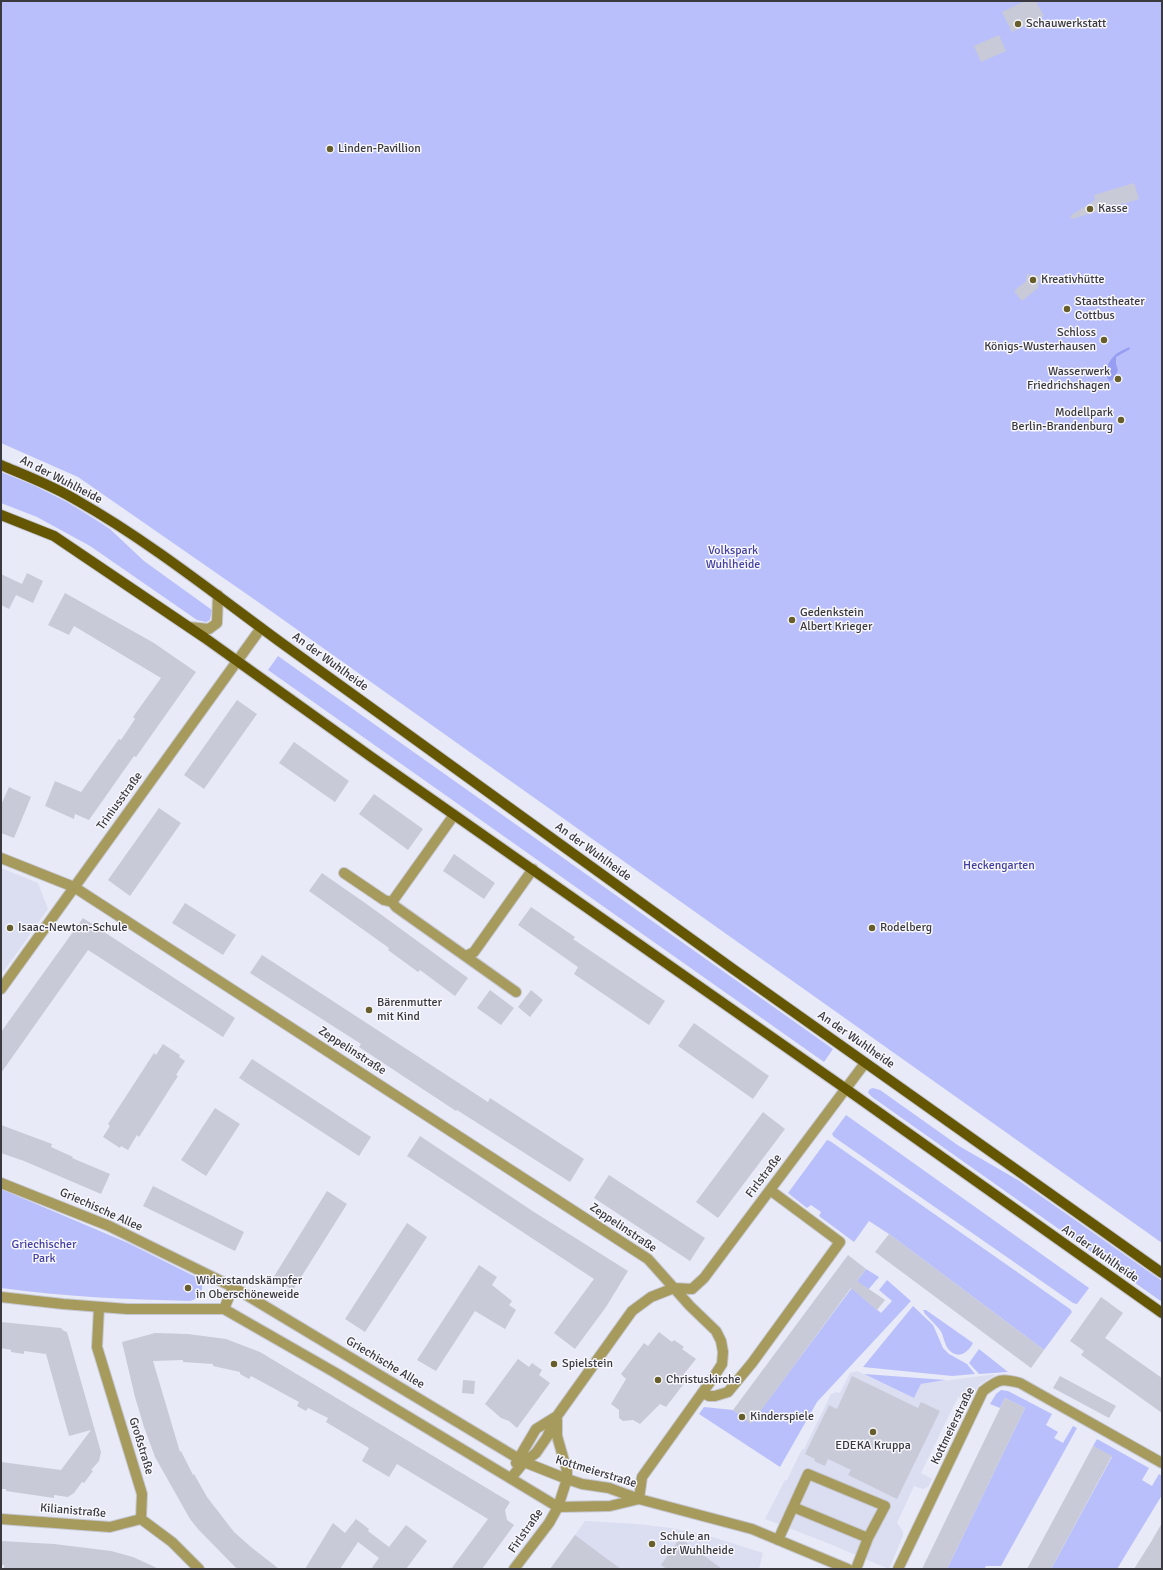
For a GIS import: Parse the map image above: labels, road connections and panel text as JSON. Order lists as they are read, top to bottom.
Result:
{
  "streets": {
    "main road": ["An der Wuhlheide"],
    "street": [
      "Triniusstraße",
      "Zeppelinstraße",
      "Firlstraße",
      "Griechische Allee",
      "Kottmeierstraße",
      "Großstraße",
      "Kilianistraße"
    ]
  },
  "crossings": [
    ["An der Wuhlheide", "Triniusstraße"],
    ["An der Wuhlheide", "Firlstraße"],
    ["Triniusstraße", "Zeppelinstraße"],
    ["Zeppelinstraße", "Firlstraße"],
    ["Firlstraße", "Griechische Allee"],
    ["Firlstraße", "Kottmeierstraße"],
    ["Griechische Allee", "Kottmeierstraße"],
    ["Großstraße", "Kilianistraße"]
  ],
  "parks": ["Volkspark Wuhlheide", "Heckengarten", "Griechischer Park"],
  "places": [
    "Schauwerkstatt",
    "Linden-Pavillion",
    "Kasse",
    "Kreativhütte",
    "Staatstheater Cottbus",
    "Schloss Königs-Wusterhausen",
    "Wasserwerk Friedrichshagen",
    "Modellpark Berlin-Brandenburg",
    "Gedenkstein Albert Krieger",
    "Isaac-Newton-Schule",
    "Rodelberg",
    "Bärenmutter mit Kind",
    "Widerstandskämpfer in Oberschöneweide",
    "Spielstein",
    "Christuskirche",
    "Kinderspiele",
    "EDEKA Kruppa",
    "Schule an der Wuhlheide"
  ]
}
